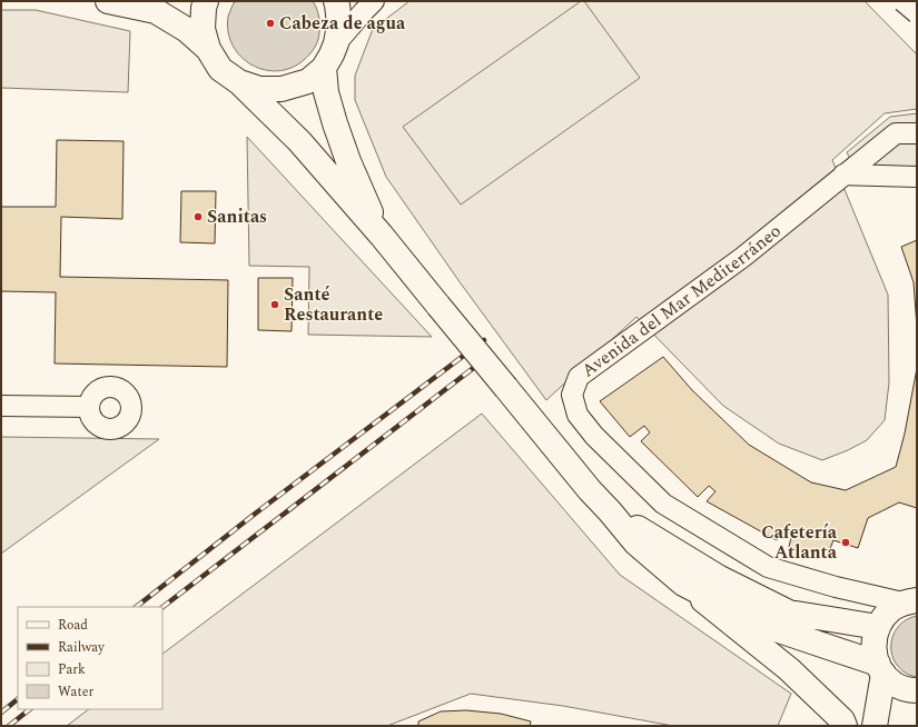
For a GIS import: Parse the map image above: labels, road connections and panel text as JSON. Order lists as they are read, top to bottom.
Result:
{
  "streets": {
    "street": ["Avenida del Mar Mediterráneo"]
  },
  "places": [
    "Cabeza de agua",
    "Sanitas",
    "Santé Restaurante",
    "Cafetería Atlanta"
  ],
  "legend": [
    "Road",
    "Railway",
    "Park",
    "Water"
  ]
}
